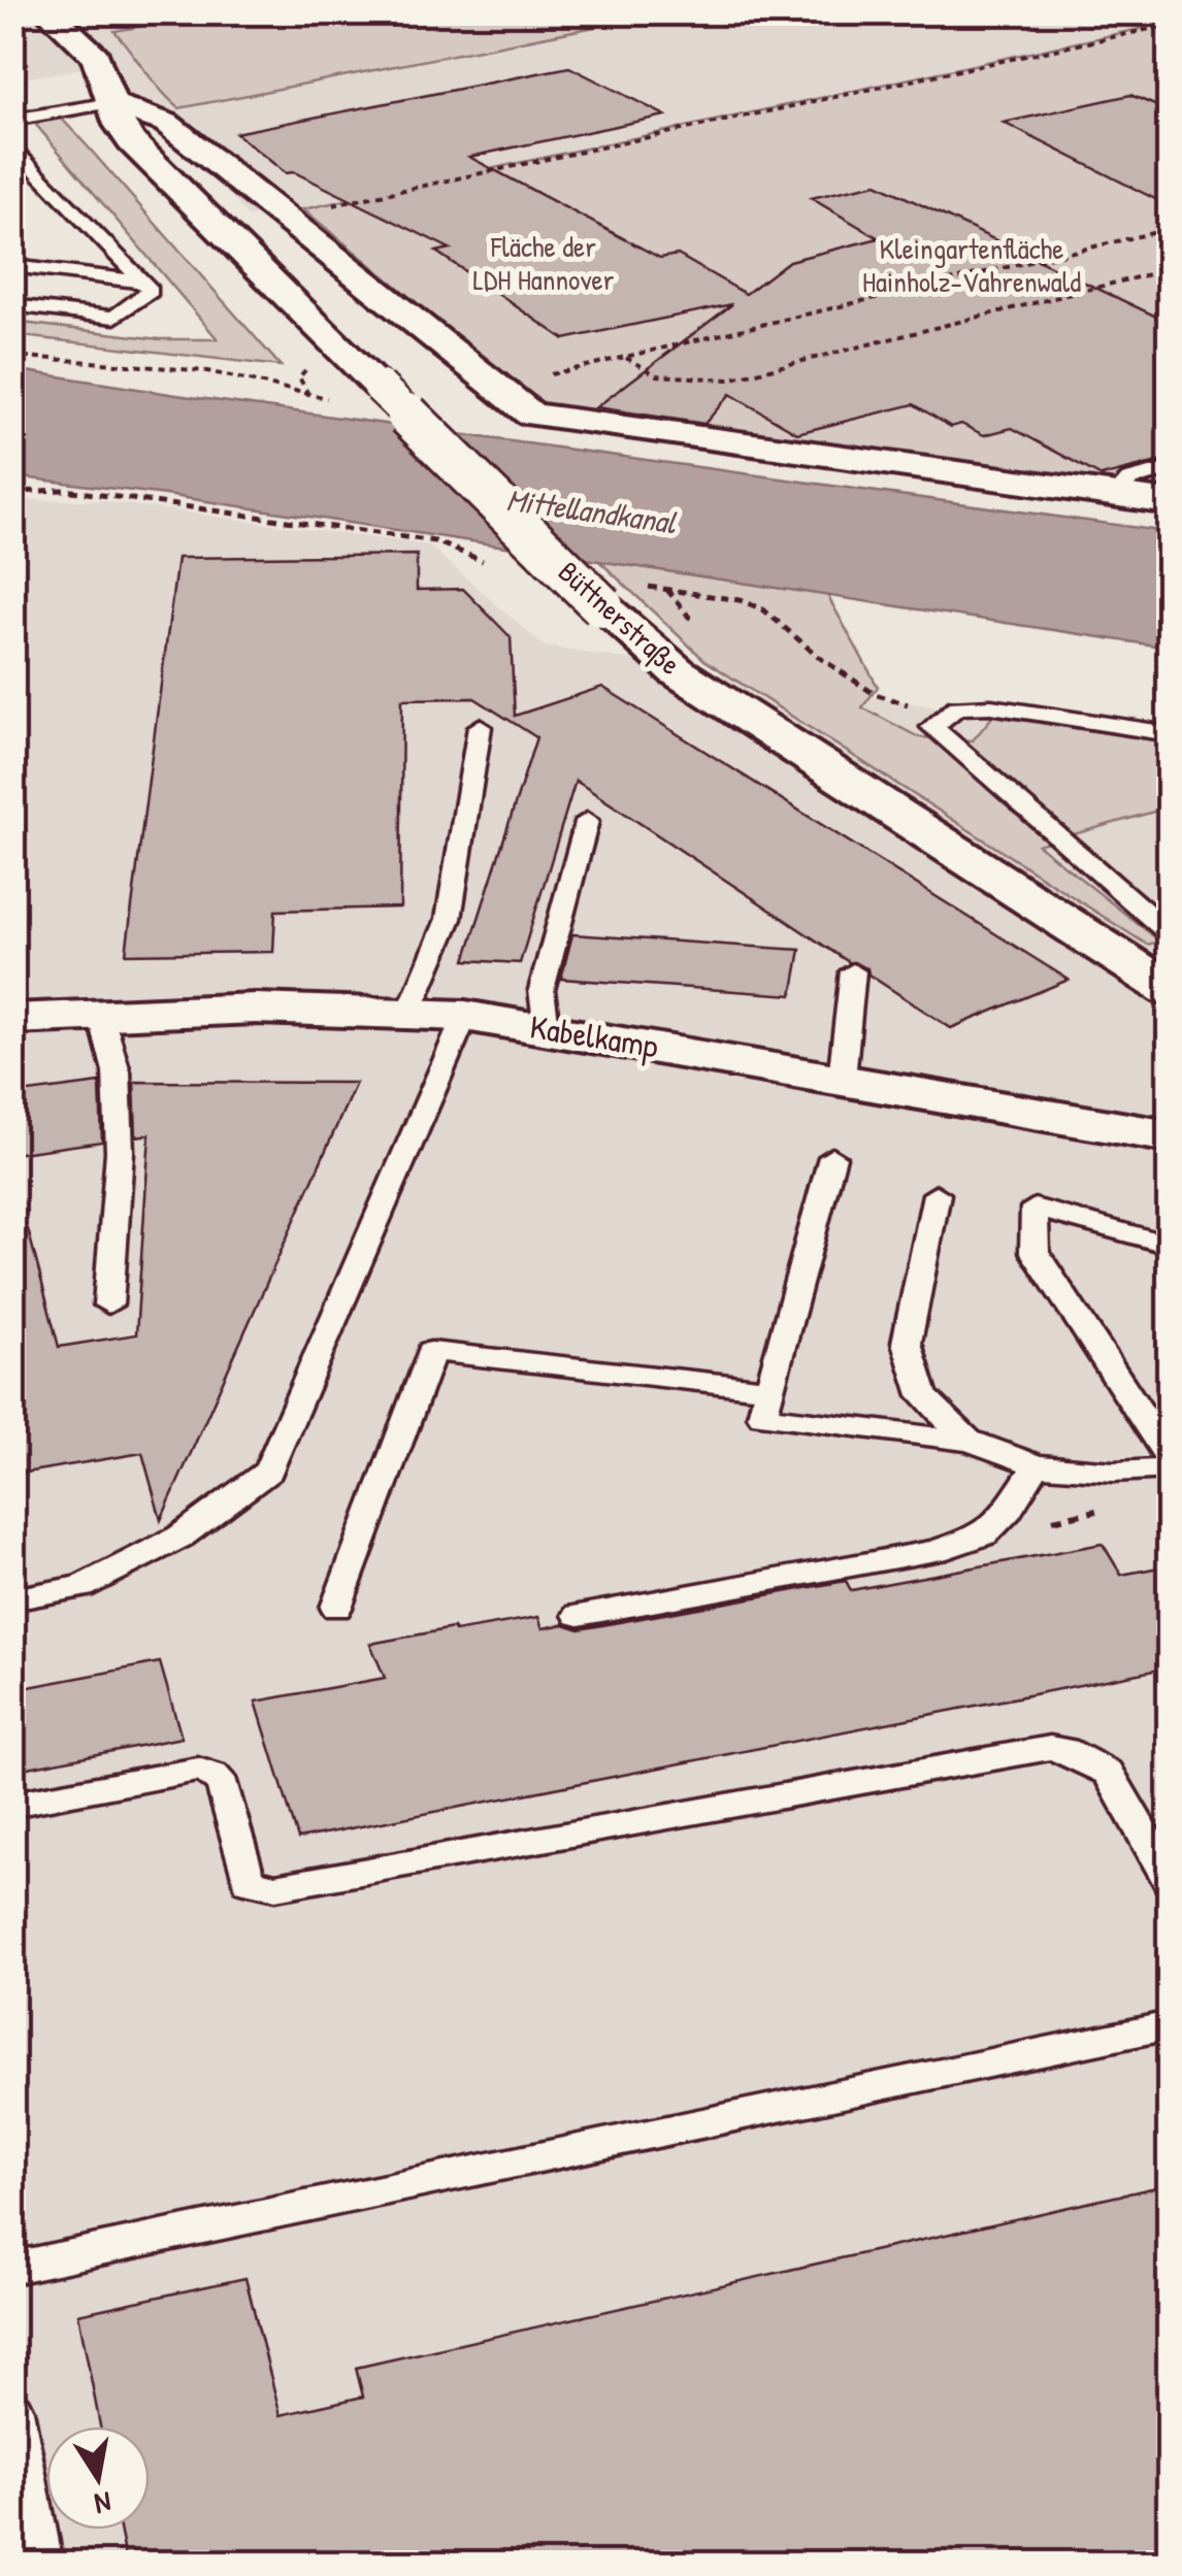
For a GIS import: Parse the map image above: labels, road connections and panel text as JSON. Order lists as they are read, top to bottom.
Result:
{
  "streets": {
    "street": ["Büttnerstraße", "Kabelkamp"]
  },
  "water": ["Mittellandkanal"],
  "parks": ["Fläche der LDH Hannover", "Kleingartenfläche Hainholz-Vahrenwald"],
  "north": "bottom"
}
